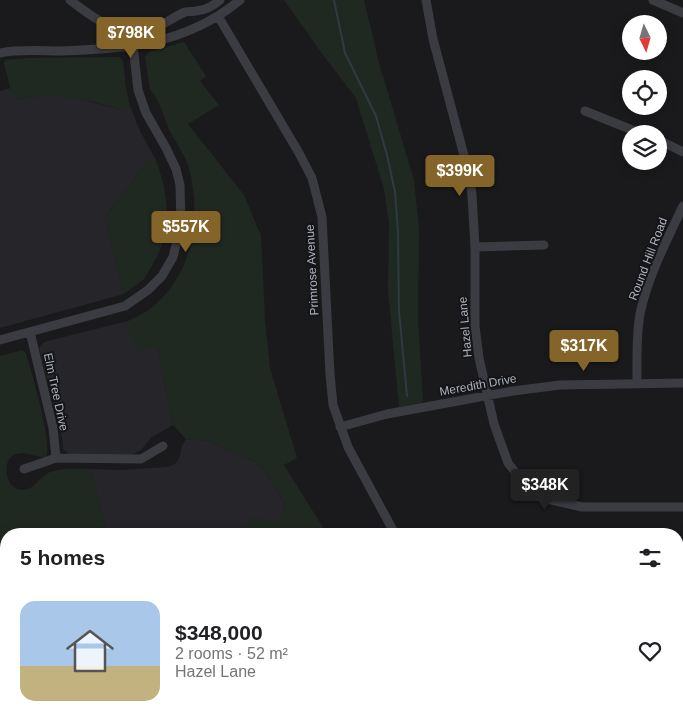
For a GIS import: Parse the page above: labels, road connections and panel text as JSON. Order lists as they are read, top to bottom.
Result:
{
  "streets": {
    "street": [
      "Round Hill Road",
      "Primrose Avenue",
      "Hazel Lane",
      "Meredith Drive",
      "Elm Tree Drive"
    ]
  },
  "crossings": [
    ["Round Hill Road", "Meredith Drive"],
    ["Primrose Avenue", "Meredith Drive"],
    ["Hazel Lane", "Meredith Drive"]
  ],
  "north": "bottom",
  "page": {
    "price": [
      "$798K",
      "$399K",
      "$557K",
      "$317K",
      "$348K"
    ],
    "heading": "5 homes",
    "list": [
      {
        "name": "$348,000",
        "note": "2 rooms · 52 m² · Hazel Lane"
      }
    ]
  }
}
